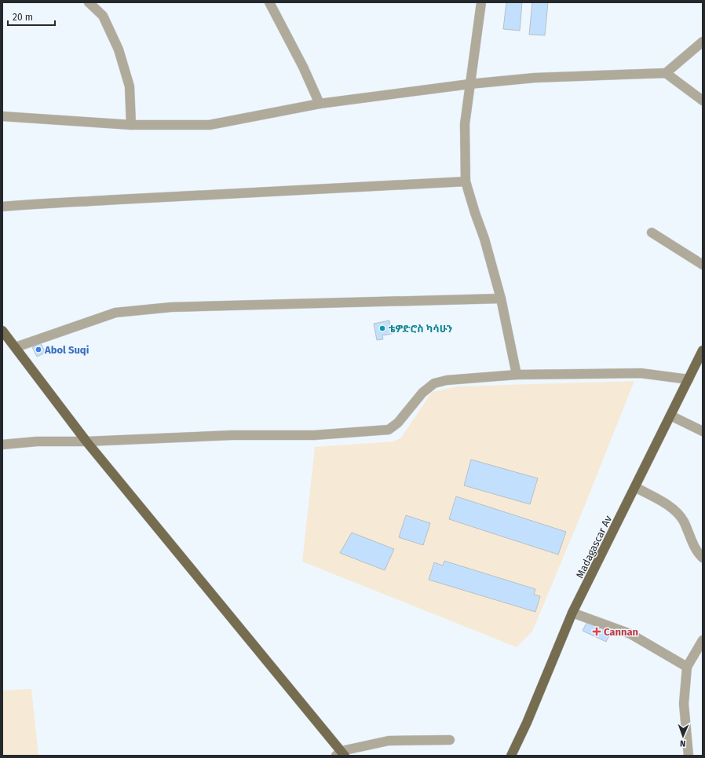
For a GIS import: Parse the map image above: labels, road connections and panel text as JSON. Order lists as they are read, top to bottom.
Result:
{
  "streets": {
    "main road": ["Madagascar Av"]
  },
  "places": {
    "other": ["ቴዎድሮስ ካሳሁን", "Abol Suqi"],
    "health": ["Cannan"]
  },
  "scale_bar": "20 m",
  "north": "bottom"
}
